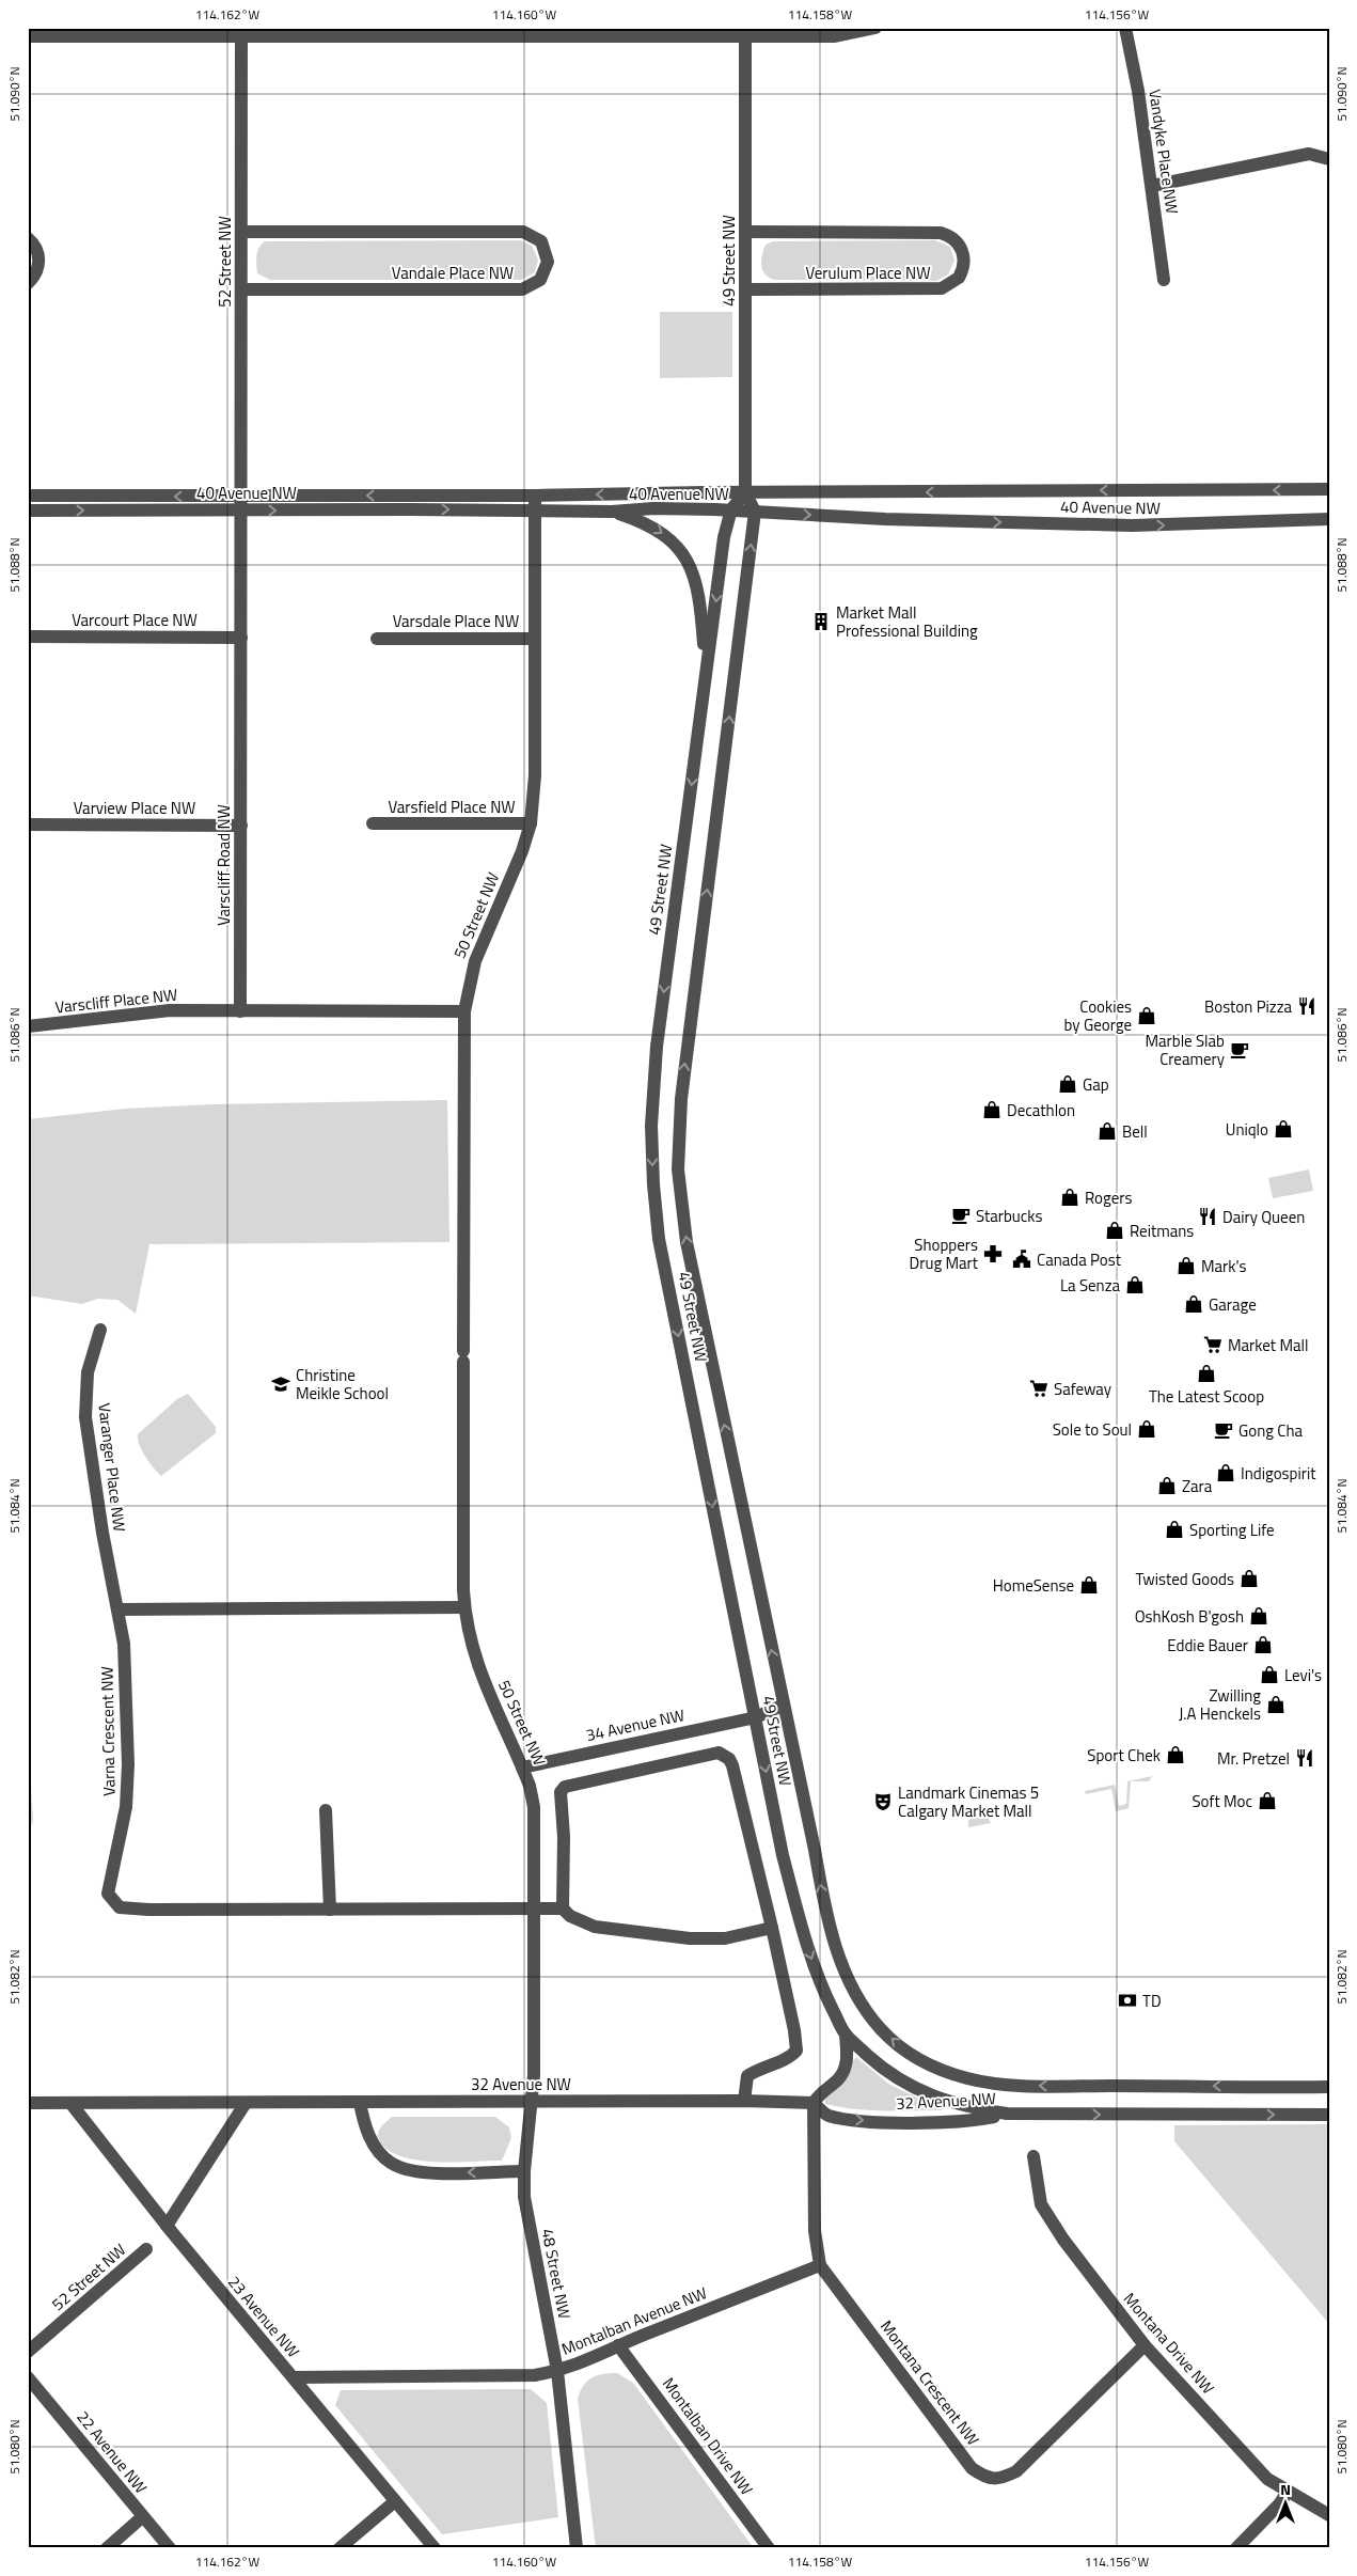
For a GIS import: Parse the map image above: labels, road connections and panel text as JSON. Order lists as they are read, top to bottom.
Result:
{
  "streets": {
    "street": [
      "Vandyke Place NW",
      "49 Street NW",
      "52 Street NW",
      "Vandale Place NW",
      "Verulum Place NW",
      "40 Avenue NW",
      "Varcourt Place NW",
      "Varsdale Place NW",
      "Varsfield Place NW",
      "Varview Place NW",
      "Varscliff Road NW",
      "50 Street NW",
      "Varscliff Place NW",
      "Varanger Place NW",
      "34 Avenue NW",
      "Varna Crescent NW",
      "32 Avenue NW",
      "48 Street NW",
      "23 Avenue NW",
      "Montalban Avenue NW",
      "Montana Drive NW",
      "Montana Crescent NW",
      "Montalban Drive NW",
      "22 Avenue NW"
    ]
  },
  "crossings": [
    ["49 Street NW", "Verulum Place NW"],
    ["49 Street NW", "40 Avenue NW"],
    ["49 Street NW", "34 Avenue NW"],
    ["49 Street NW", "32 Avenue NW"],
    ["52 Street NW", "Vandale Place NW"],
    ["52 Street NW", "40 Avenue NW"],
    ["52 Street NW", "Varscliff Road NW"],
    ["40 Avenue NW", "Varscliff Road NW"],
    ["40 Avenue NW", "50 Street NW"],
    ["Varcourt Place NW", "Varscliff Road NW"],
    ["Varsdale Place NW", "50 Street NW"],
    ["Varsfield Place NW", "50 Street NW"],
    ["Varview Place NW", "Varscliff Road NW"],
    ["Varscliff Road NW", "Varscliff Place NW"],
    ["50 Street NW", "34 Avenue NW"],
    ["50 Street NW", "Varna Crescent NW"],
    ["50 Street NW", "32 Avenue NW"],
    ["50 Street NW", "48 Street NW"],
    ["Varanger Place NW", "Varna Crescent NW"],
    ["32 Avenue NW", "48 Street NW"],
    ["32 Avenue NW", "23 Avenue NW"],
    ["32 Avenue NW", "Montana Crescent NW"],
    ["48 Street NW", "Montalban Avenue NW"],
    ["23 Avenue NW", "Montalban Avenue NW"],
    ["Montalban Avenue NW", "Montana Crescent NW"],
    ["Montalban Avenue NW", "Montalban Drive NW"],
    ["Montana Drive NW", "Montana Crescent NW"]
  ],
  "places": {
    "building": ["Market Mall Professional Building"],
    "restaurant": ["Boston Pizza", "Dairy Queen", "Mr. Pretzel"],
    "shop": [
      "Cookies by George",
      "Gap",
      "Decathlon",
      "Uniqlo",
      "Bell",
      "Rogers",
      "Reitmans",
      "Mark's",
      "La Senza",
      "Garage",
      "The Latest Scoop",
      "Sole to Soul",
      "Indigospirit",
      "Zara",
      "Sporting Life",
      "Twisted Goods",
      "HomeSense",
      "OshKosh B'gosh",
      "Eddie Bauer",
      "Levi's",
      "Zwilling J.A Henckels",
      "Sport Chek",
      "Soft Moc"
    ],
    "cafe": ["Marble Slab Creamery", "Starbucks", "Gong Cha"],
    "pharmacy": ["Shoppers Drug Mart"],
    "public building": ["Canada Post"],
    "supermarket": ["Market Mall", "Safeway"],
    "school or university": ["Christine Meikle School"],
    "theatre": ["Landmark Cinemas 5 Calgary Market Mall"],
    "bank": ["TD"]
  },
  "north": "top",
  "coordinates": [
    "114.162°W",
    "114.160°W",
    "114.158°W",
    "114.156°W",
    "51.090°N",
    "51.088°N",
    "51.086°N",
    "51.084°N",
    "51.082°N",
    "51.080°N"
  ]
}
